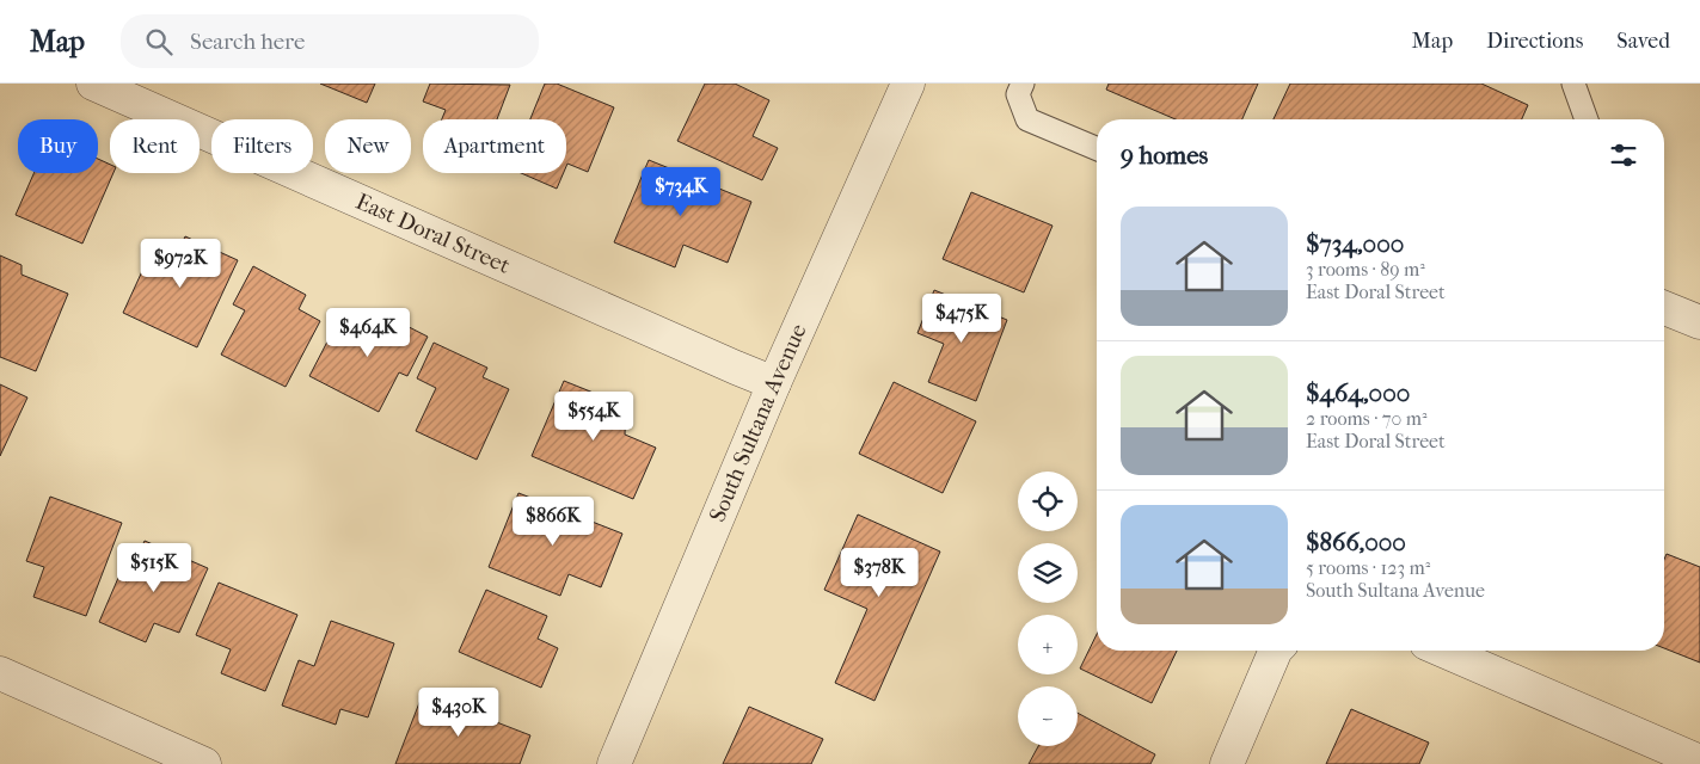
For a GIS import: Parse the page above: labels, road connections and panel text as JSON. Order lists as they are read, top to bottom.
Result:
{
  "streets": {
    "street": ["East Doral Street", "South Sultana Avenue"]
  },
  "crossings": [
    ["East Doral Street", "South Sultana Avenue"]
  ],
  "page": {
    "header": "Map",
    "search": "Search here",
    "nav": ["Map", "Directions", "Saved"],
    "chip": [
      "Buy",
      "Rent",
      "Filters",
      "New",
      "Apartment"
    ],
    "heading": "9 homes",
    "price": [
      "$734K",
      "$972K",
      "$475K",
      "$464K",
      "$554K",
      "$866K",
      "$515K",
      "$378K",
      "$430K"
    ],
    "list": [
      {
        "name": "$734,000",
        "note": "3 rooms · 89 m² · East Doral Street"
      },
      {
        "name": "$464,000",
        "note": "2 rooms · 70 m² · East Doral Street"
      },
      {
        "name": "$866,000",
        "note": "5 rooms · 123 m² · South Sultana Avenue"
      }
    ],
    "map_buttons": ["+", "−"]
  }
}
